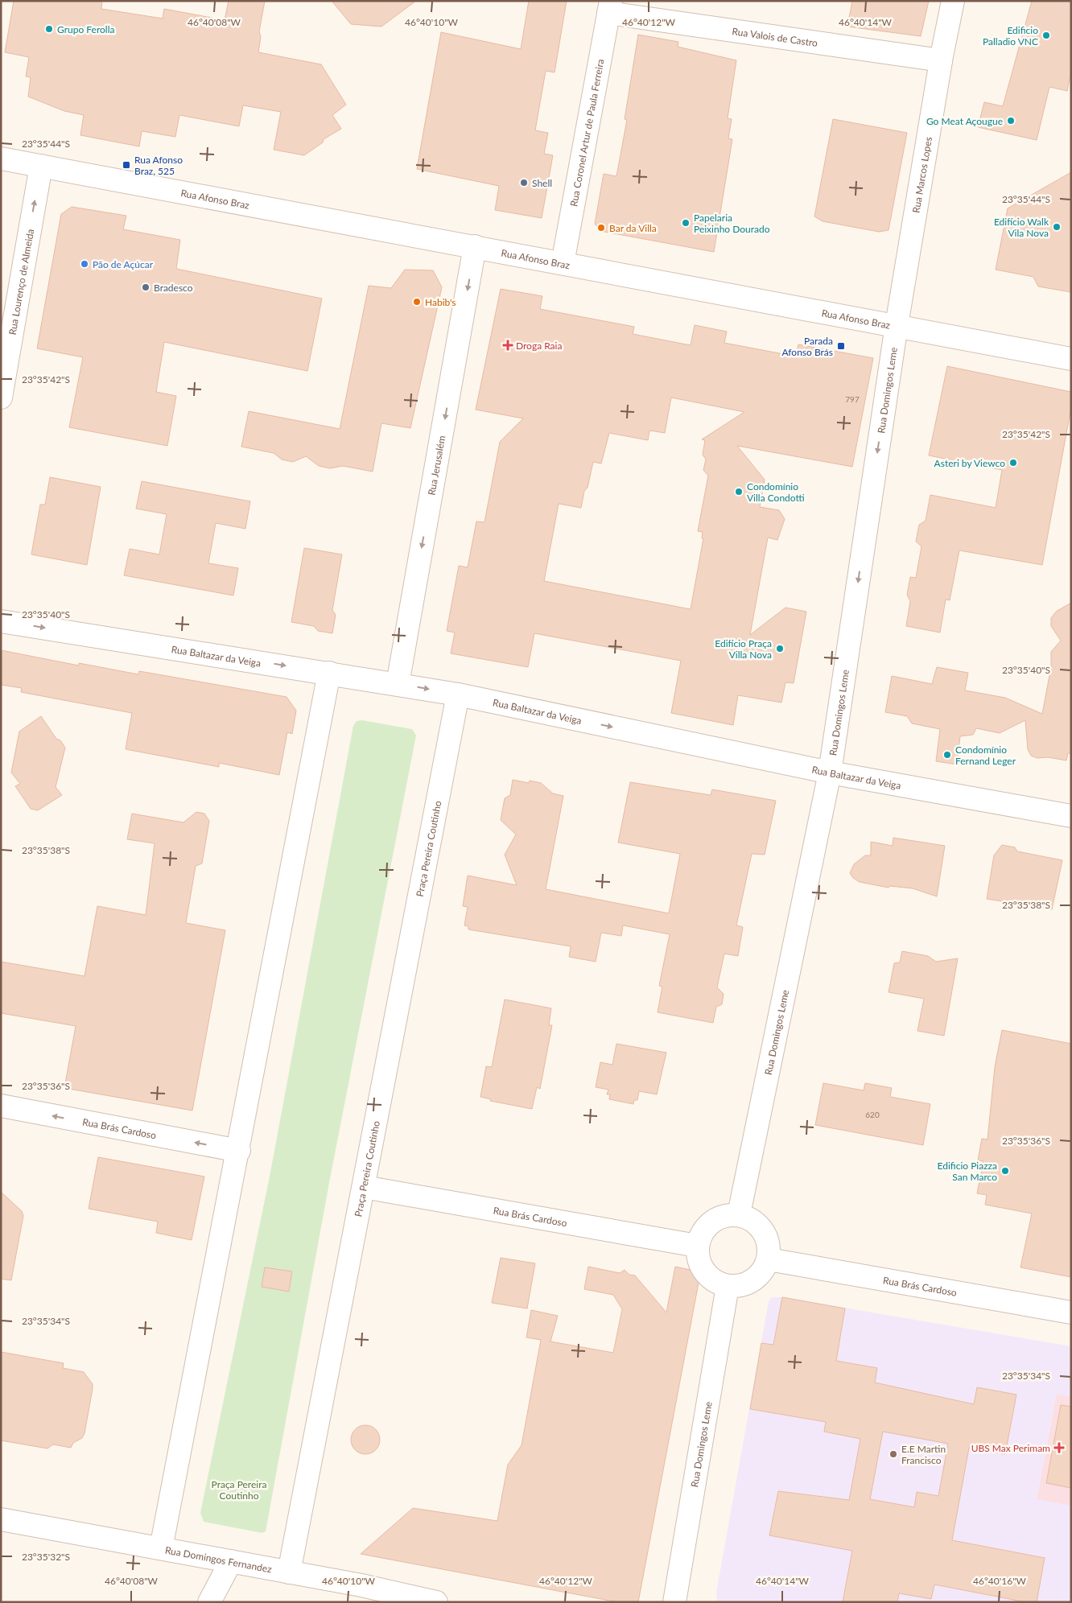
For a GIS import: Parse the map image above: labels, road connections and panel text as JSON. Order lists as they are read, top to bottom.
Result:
{
  "streets": {
    "street": [
      "Rua Valois de Castro",
      "Rua Coronel Artur de Paula Ferreira",
      "Rua Marcos Lopes",
      "Rua Afonso Braz",
      "Rua Lourenço de Almeida",
      "Rua Domingos Leme",
      "Rua Jerusalém",
      "Rua Baltazar da Veiga",
      "Praça Pereira Coutinho",
      "Rua Brás Cardoso",
      "Rua Domingos Fernandez"
    ]
  },
  "crossings": [
    ["Rua Valois de Castro", "Rua Coronel Artur de Paula Ferreira"],
    ["Rua Valois de Castro", "Rua Marcos Lopes"],
    ["Rua Coronel Artur de Paula Ferreira", "Rua Afonso Braz"],
    ["Rua Marcos Lopes", "Rua Afonso Braz"],
    ["Rua Marcos Lopes", "Rua Domingos Leme"],
    ["Rua Afonso Braz", "Rua Lourenço de Almeida"],
    ["Rua Afonso Braz", "Rua Domingos Leme"],
    ["Rua Afonso Braz", "Rua Jerusalém"],
    ["Rua Domingos Leme", "Rua Baltazar da Veiga"],
    ["Rua Domingos Leme", "Rua Brás Cardoso"],
    ["Rua Jerusalém", "Rua Baltazar da Veiga"],
    ["Rua Baltazar da Veiga", "Praça Pereira Coutinho"],
    ["Praça Pereira Coutinho", "Rua Brás Cardoso"],
    ["Praça Pereira Coutinho", "Rua Domingos Fernandez"]
  ],
  "one_way": [
    "Rua Lourenço de Almeida",
    "Rua Domingos Leme",
    "Rua Jerusalém",
    "Rua Baltazar da Veiga"
  ],
  "parks": ["Praça Pereira Coutinho"],
  "places": {
    "other": [
      "Grupo Ferolla",
      "Edificio Palladio VNC",
      "Go Meat Açougue",
      "Shell",
      "Papelaria Peixinho Dourado",
      "Edifício Walk Vila Nova",
      "Bar da Villa",
      "Pão de Açúcar",
      "Bradesco",
      "Habib's",
      "Asteri by Viewco",
      "Condomínio Villa Condotti",
      "Edifício Praça Villa Nova",
      "Condomínio Fernand Leger",
      "Edificio Piazza San Marco",
      "E.E Martin Francisco"
    ],
    "transit": ["Rua Afonso Braz, 525", "Parada Afonso Brás"],
    "health": ["Droga Raia", "UBS Max Perimam"]
  },
  "house_numbers": ["797", "620"],
  "coordinates": [
    "46°40'08\"W",
    "46°40'10\"W",
    "46°40'12\"W",
    "46°40'14\"W",
    "23°35'44\"S",
    "23°35'42\"S",
    "23°35'40\"S",
    "23°35'38\"S",
    "23°35'36\"S",
    "23°35'34\"S",
    "23°35'32\"S",
    "46°40'16\"W"
  ]
}
